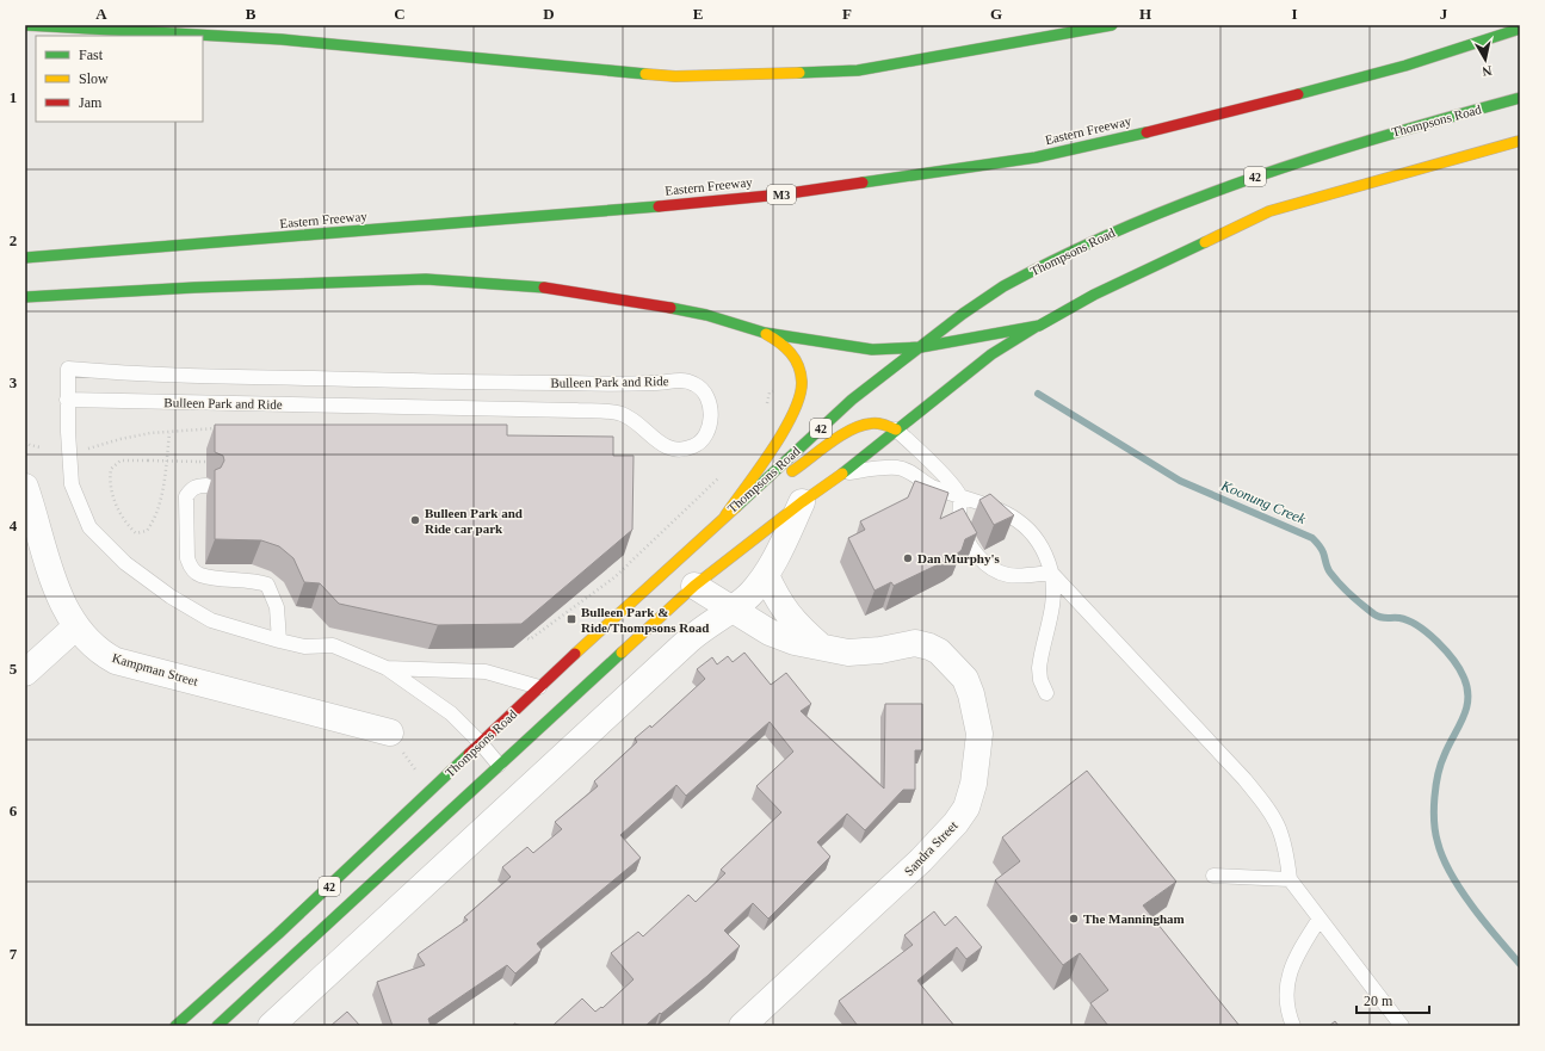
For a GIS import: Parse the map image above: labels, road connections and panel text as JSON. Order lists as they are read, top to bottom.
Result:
{
  "streets": {
    "main road": [
      "Thompsons Road",
      "Eastern Freeway",
      "42",
      "M3"
    ],
    "street": ["Kampman Street", "Sandra Street"],
    "lane": ["Bulleen Park and Ride"]
  },
  "crossings": [
    ["42", "Sandra Street"]
  ],
  "water": ["Koonung Creek"],
  "places": {
    "other": ["Bulleen Park and Ride car park", "Dan Murphy's", "The Manningham"],
    "transit": ["Bulleen Park & Ride/Thompsons Road"]
  },
  "legend": ["Fast", "Slow", "Jam"],
  "scale_bar": "20 m",
  "north": "bottom",
  "grid": {
    "columns": [
      "A",
      "B",
      "C",
      "D",
      "E",
      "F",
      "G",
      "H",
      "I",
      "J"
    ],
    "rows": [
      "1",
      "2",
      "3",
      "4",
      "5",
      "6",
      "7"
    ]
  }
}
